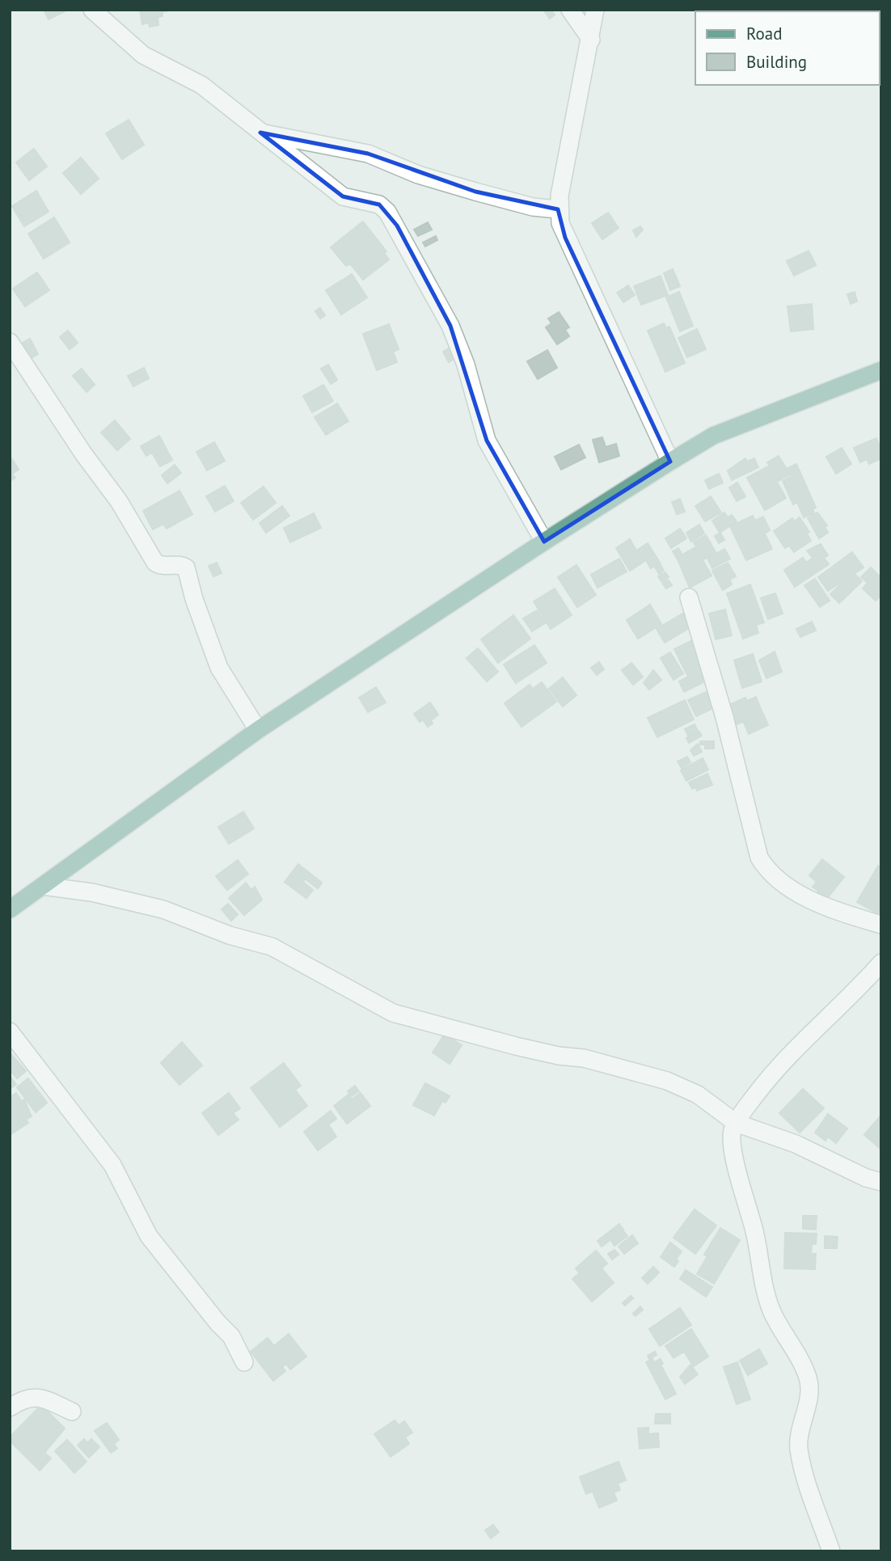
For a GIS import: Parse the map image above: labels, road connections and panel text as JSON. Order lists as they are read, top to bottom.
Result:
{
  "legend": ["Road", "Building"]
}
